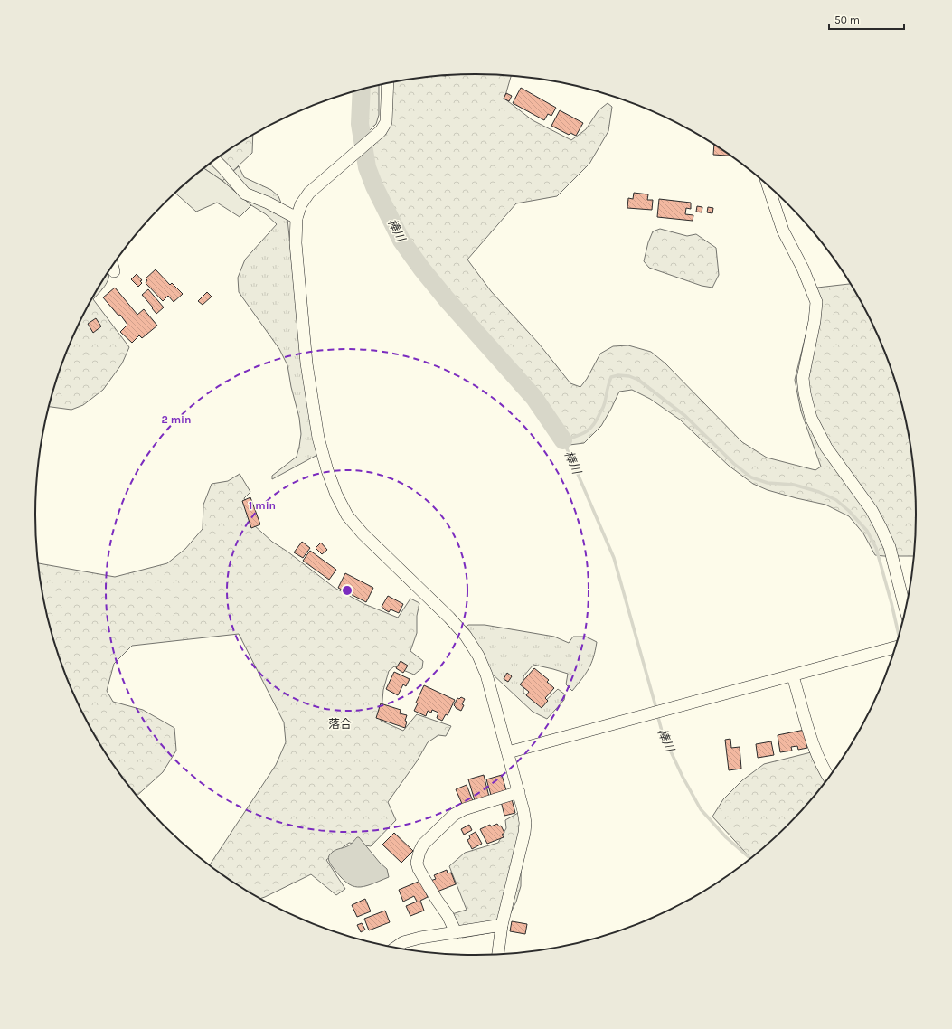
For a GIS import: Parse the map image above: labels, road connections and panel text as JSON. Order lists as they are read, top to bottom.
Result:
{
  "districts": ["落合"],
  "water": ["棒川"],
  "scale_bar": "50 m",
  "rings": ["2 min", "1 min"]
}
